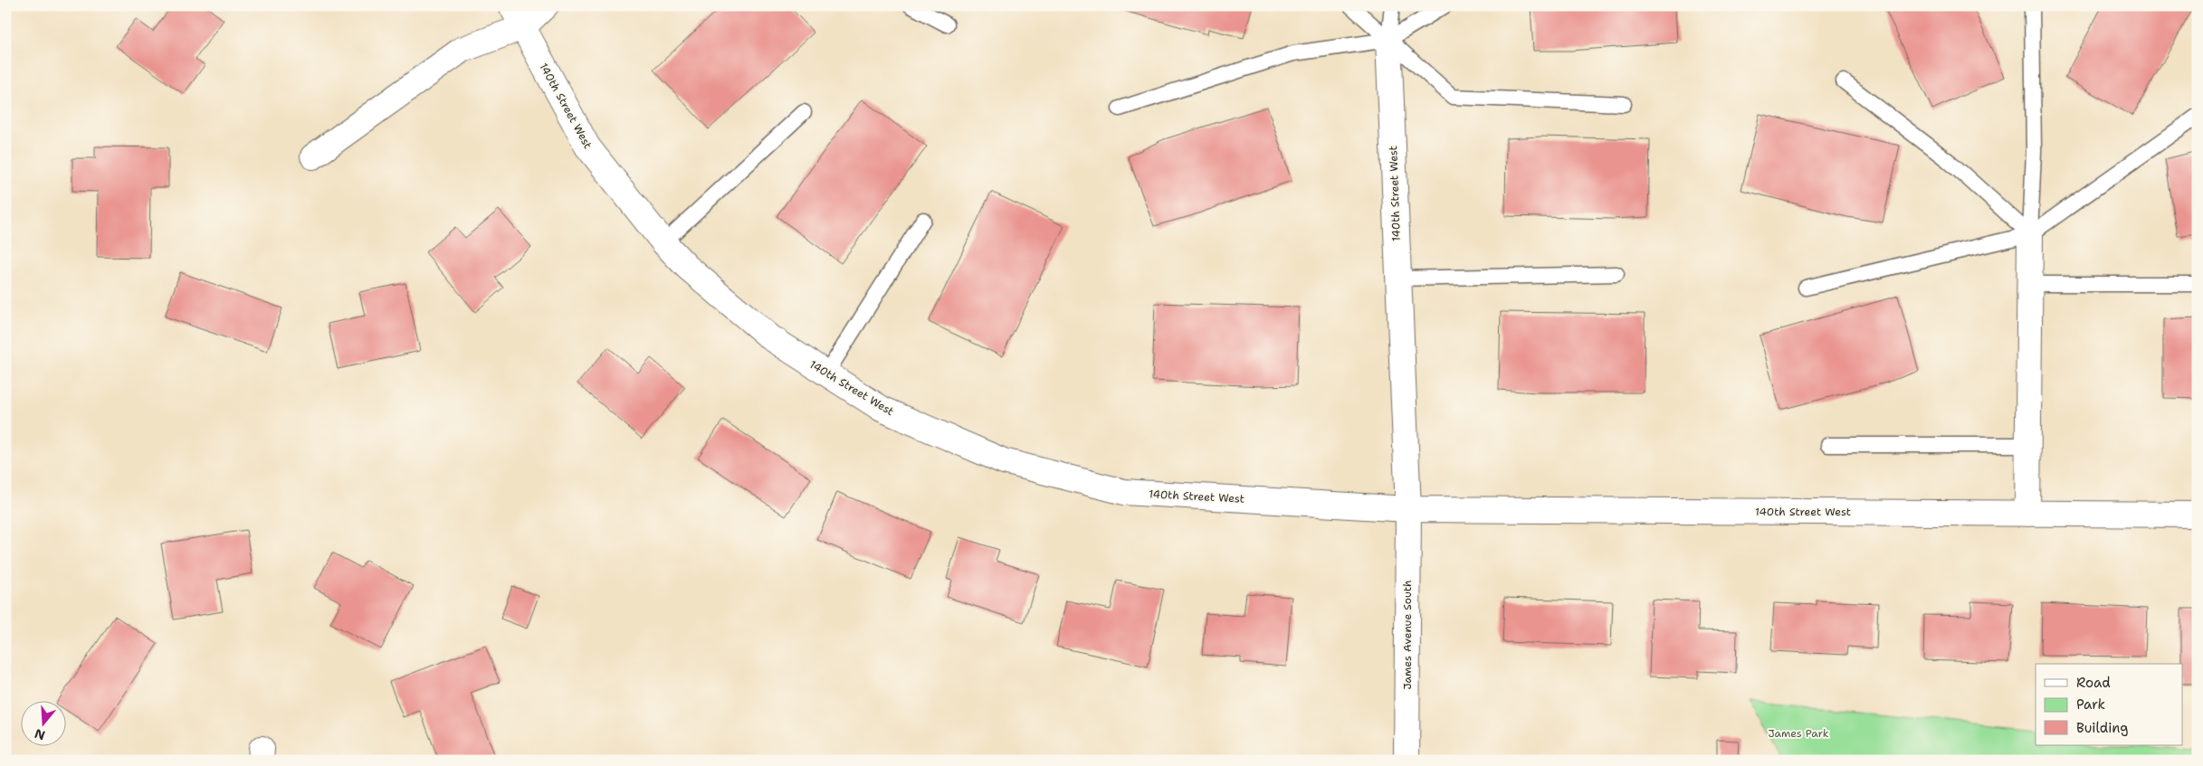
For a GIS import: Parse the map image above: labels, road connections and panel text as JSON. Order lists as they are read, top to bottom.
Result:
{
  "streets": {
    "street": ["140th Street West", "James Avenue South"]
  },
  "crossings": [
    ["140th Street West", "James Avenue South"]
  ],
  "parks": ["James Park"],
  "legend": ["Road", "Park", "Building"],
  "north": "bottom"
}
